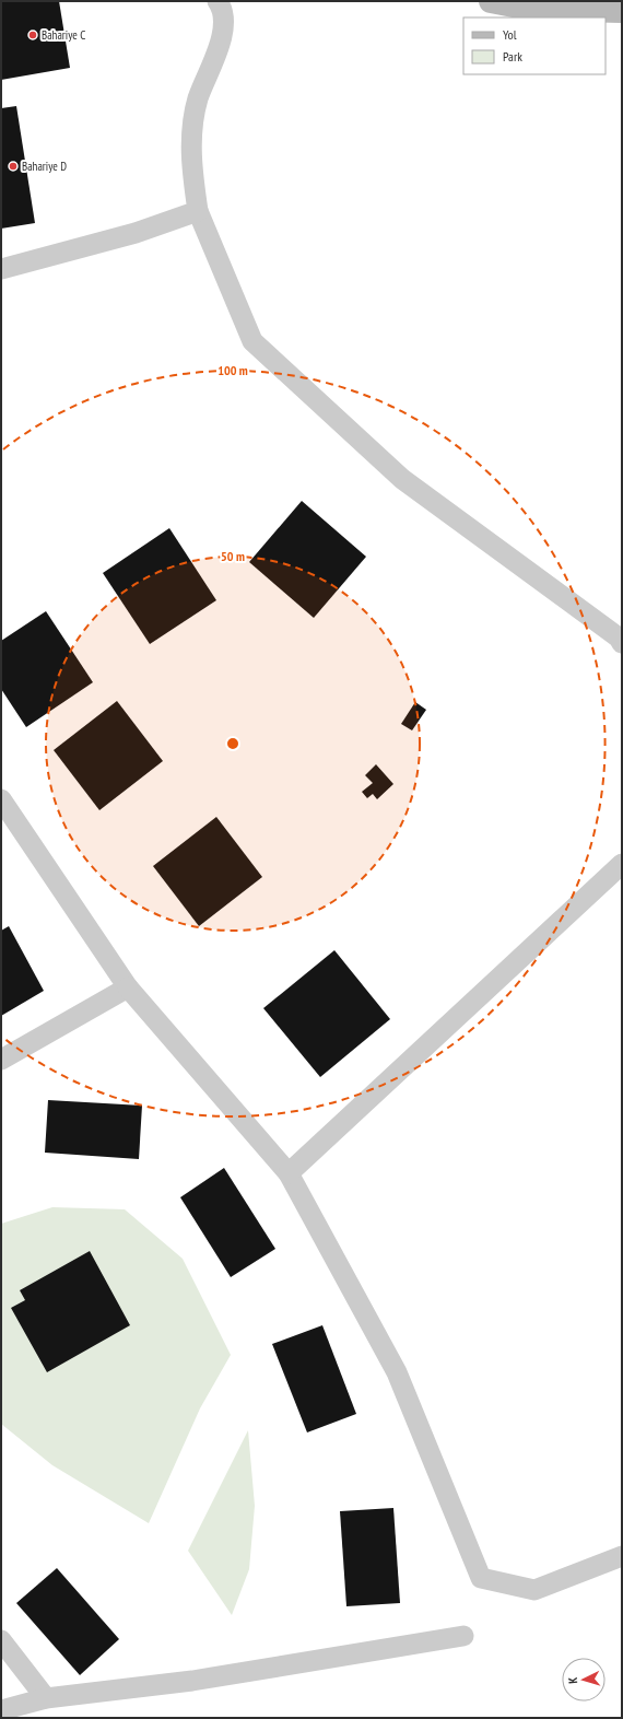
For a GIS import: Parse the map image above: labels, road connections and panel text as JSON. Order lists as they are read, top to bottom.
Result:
{
  "places": ["Bahariye C", "Bahariye D"],
  "legend": ["Yol", "Park"],
  "north": "left",
  "rings": ["100 m", "50 m"]
}
